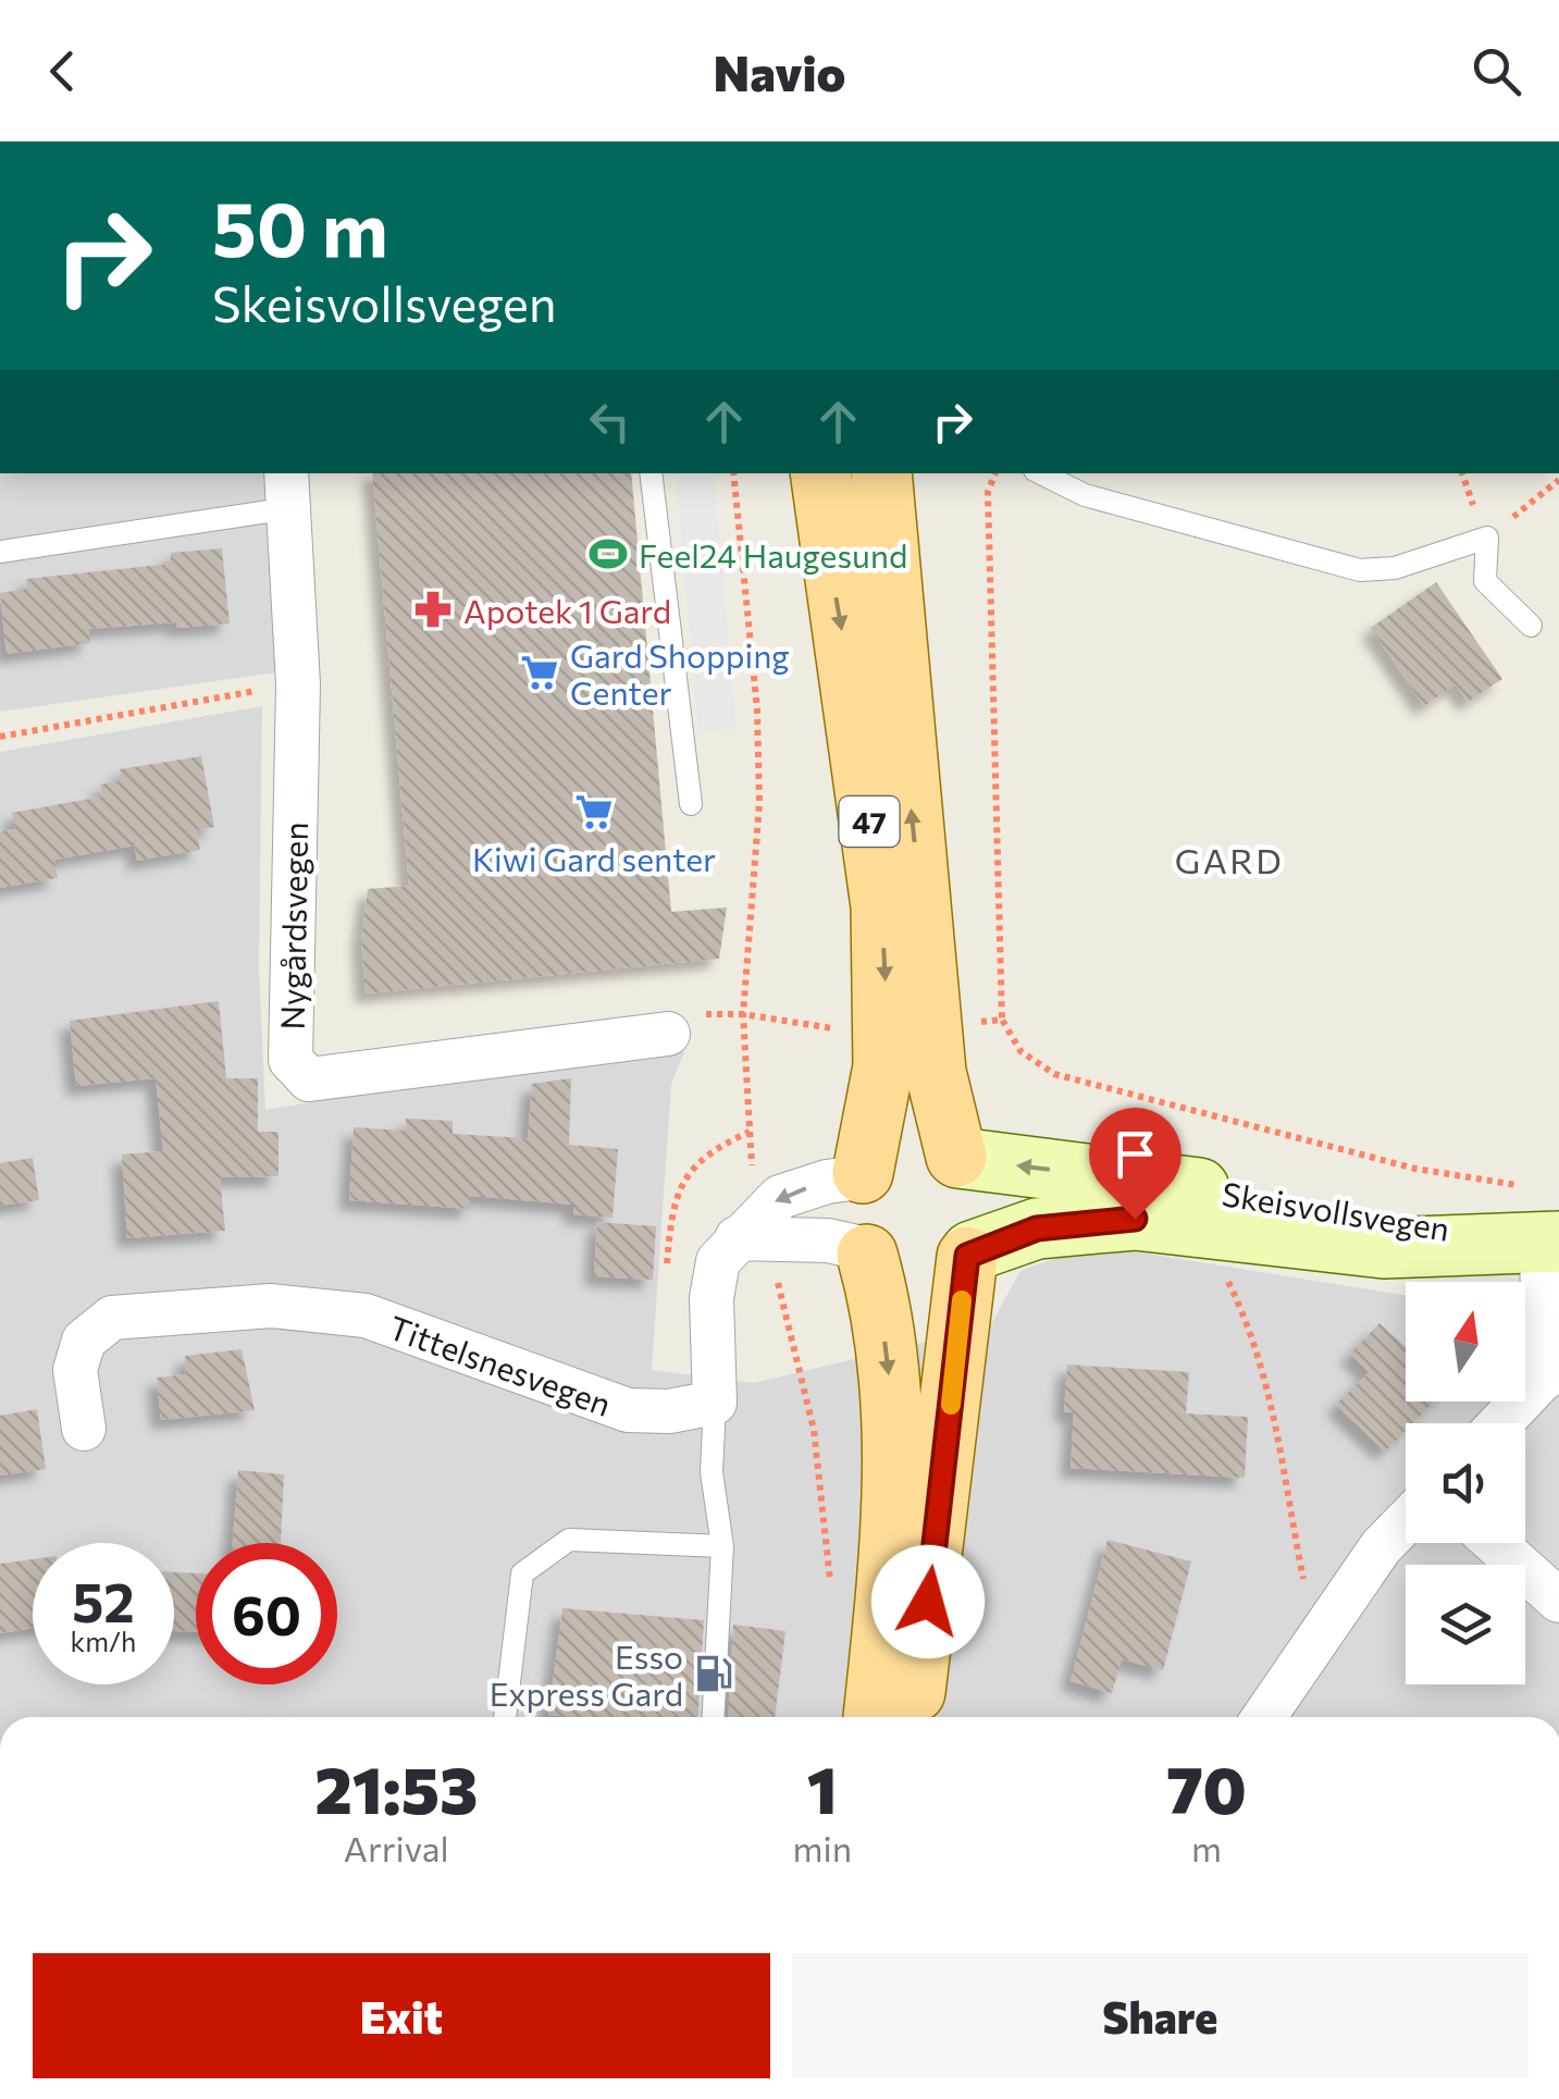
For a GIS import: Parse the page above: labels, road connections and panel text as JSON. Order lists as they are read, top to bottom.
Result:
{
  "streets": {
    "main road": ["47", "Skeisvollsvegen"],
    "street": ["Nygårdsvegen", "Tittelsnesvegen"]
  },
  "crossings": [
    ["47", "Skeisvollsvegen"]
  ],
  "districts": ["GARD"],
  "places": {
    "sports": ["Feel24 Haugesund"],
    "pharmacy": ["Apotek 1 Gard"],
    "supermarket": ["Gard Shopping Center", "Kiwi Gard senter"],
    "fuel station": ["Esso Express Gard"]
  },
  "north": "top",
  "page": {
    "header": "Navio",
    "turn": ["50 m", "Skeisvollsvegen"],
    "speed": "52 km/h",
    "limit": "60",
    "eta": [
      "21:53",
      "Arrival",
      "1",
      "min",
      "70",
      "m"
    ],
    "buttons": ["Exit", "Share"]
  }
}
